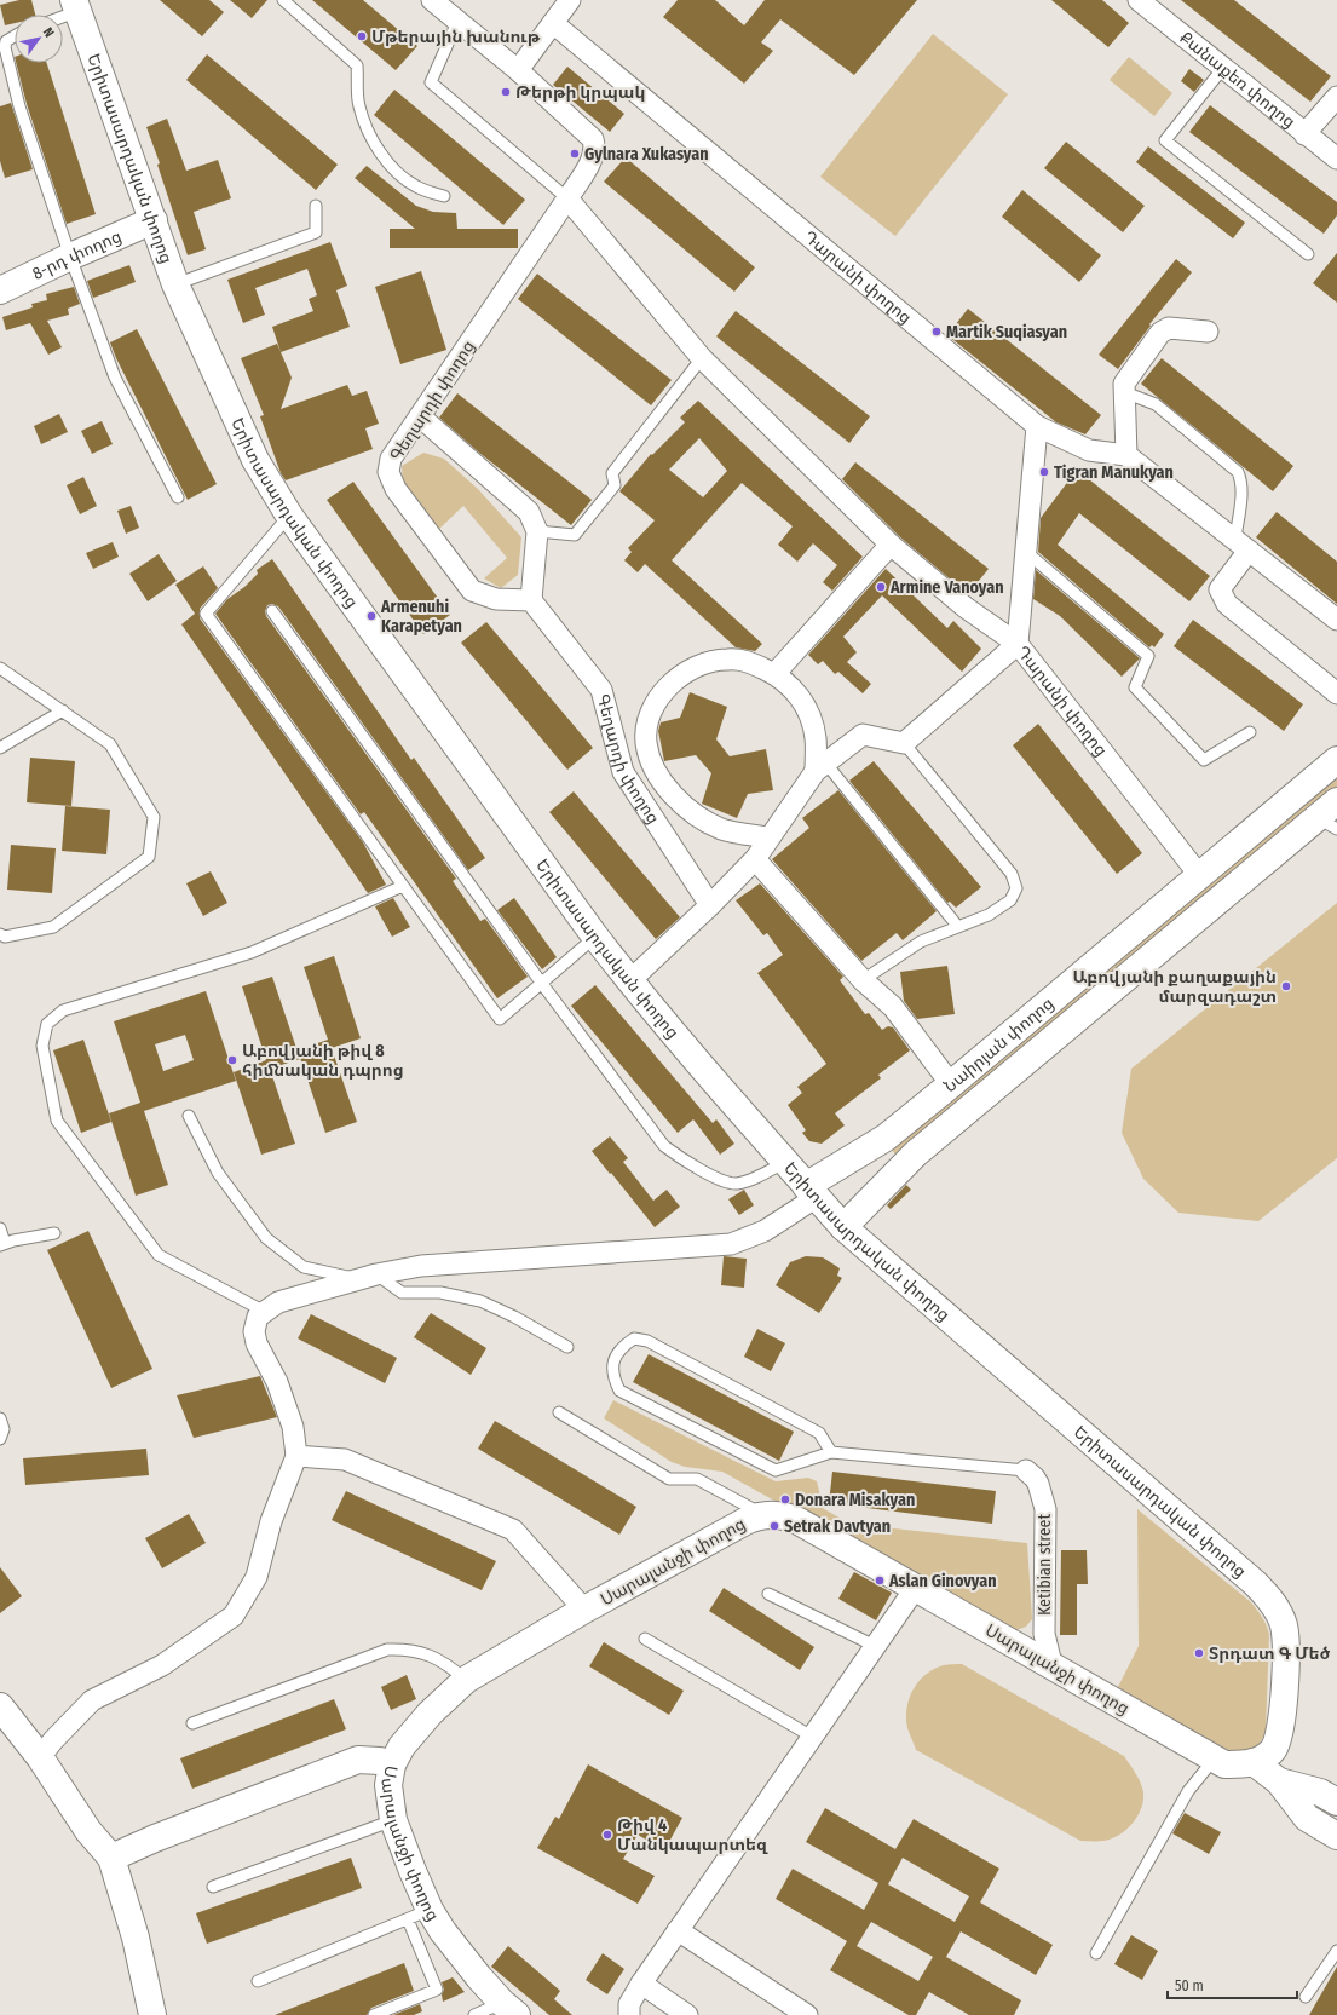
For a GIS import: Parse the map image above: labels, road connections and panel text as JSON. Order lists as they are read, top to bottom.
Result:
{
  "streets": {
    "street": [
      "Քանաքեռ փողոց",
      "Երիտասարդական փողոց",
      "8-րդ փողոց",
      "Դարանի փողոց",
      "Գեղարդի փողոց",
      "Նաիրյան փողոց",
      "Սարալանջի փողոց",
      "Ketibian street"
    ]
  },
  "crossings": [
    ["Երիտասարդական փողոց", "8-րդ փողոց"],
    ["Երիտասարդական փողոց", "Նաիրյան փողոց"],
    ["Երիտասարդական փողոց", "Սարալանջի փողոց"],
    ["Դարանի փողոց", "Նաիրյան փողոց"],
    ["Սարալանջի փողոց", "Ketibian street"]
  ],
  "places": [
    "Մթերային խանութ",
    "Թերթի կրպակ",
    "Gylnara Xukasyan",
    "Martik Suqiasyan",
    "Tigran Manukyan",
    "Armine Vanoyan",
    "Armenuhi Karapetyan",
    "Աբովյանի քաղաքային մարզադաշտ",
    "Աբովյանի թիվ 8 հիմնական դպրոց",
    "Donara Misakyan",
    "Setrak Davtyan",
    "Aslan Ginovyan",
    "Տրդատ Գ Մեծ",
    "Թիվ 4 Մանկապարտեզ"
  ],
  "scale_bar": "50 m",
  "north": "top right"
}
